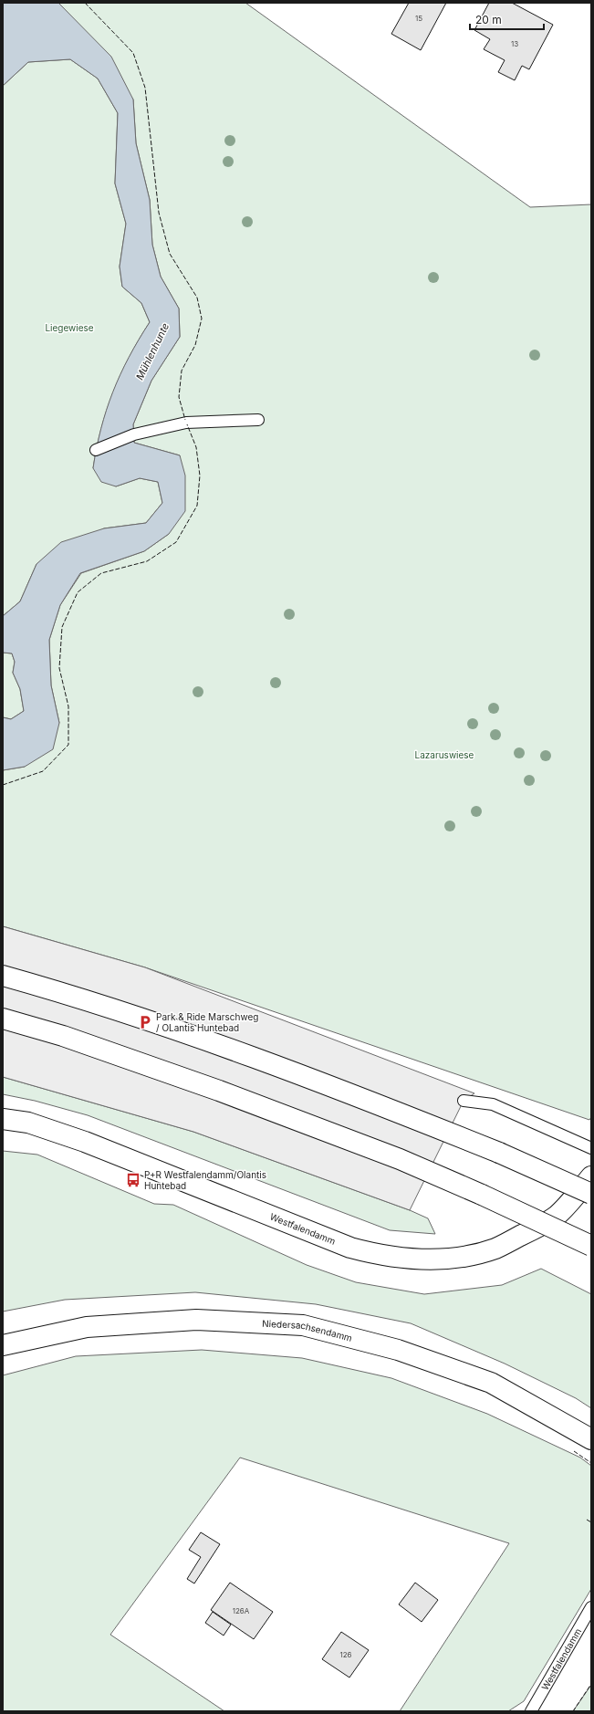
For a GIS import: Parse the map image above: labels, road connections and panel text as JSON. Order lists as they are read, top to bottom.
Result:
{
  "streets": {
    "main road": ["Westfalendamm", "Niedersachsendamm"]
  },
  "water": ["Mühlenhunte"],
  "parks": ["Liegewiese", "Lazaruswiese"],
  "places": {
    "parking": ["Park & Ride Marschweg / OLantis Huntebad"],
    "bus stop": ["P+R Westfalendamm/Olantis Huntebad"]
  },
  "house_numbers": [
    "15",
    "13",
    "126A",
    "126"
  ],
  "scale_bar": "20 m"
}
